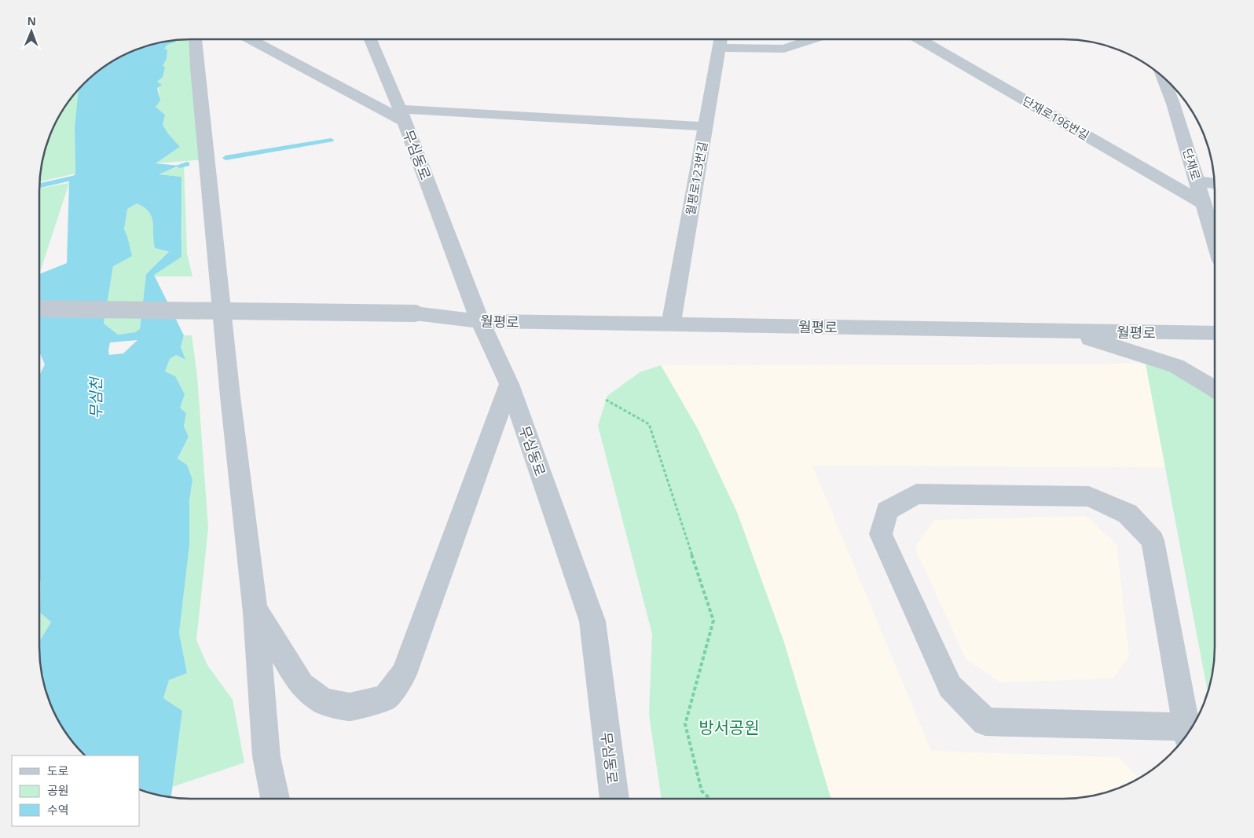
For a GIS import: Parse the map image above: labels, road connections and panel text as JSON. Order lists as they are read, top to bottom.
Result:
{
  "streets": {
    "street": [
      "단재로196번길",
      "무심동로",
      "단재로",
      "월평로123번길",
      "월평로"
    ]
  },
  "crossings": [
    ["단재로196번길", "단재로"],
    ["무심동로", "월평로123번길"],
    ["무심동로", "월평로"],
    ["월평로123번길", "월평로"]
  ],
  "water": ["무심천"],
  "parks": ["방서공원"],
  "legend": ["도로", "공원", "수역"],
  "north": "top"
}
